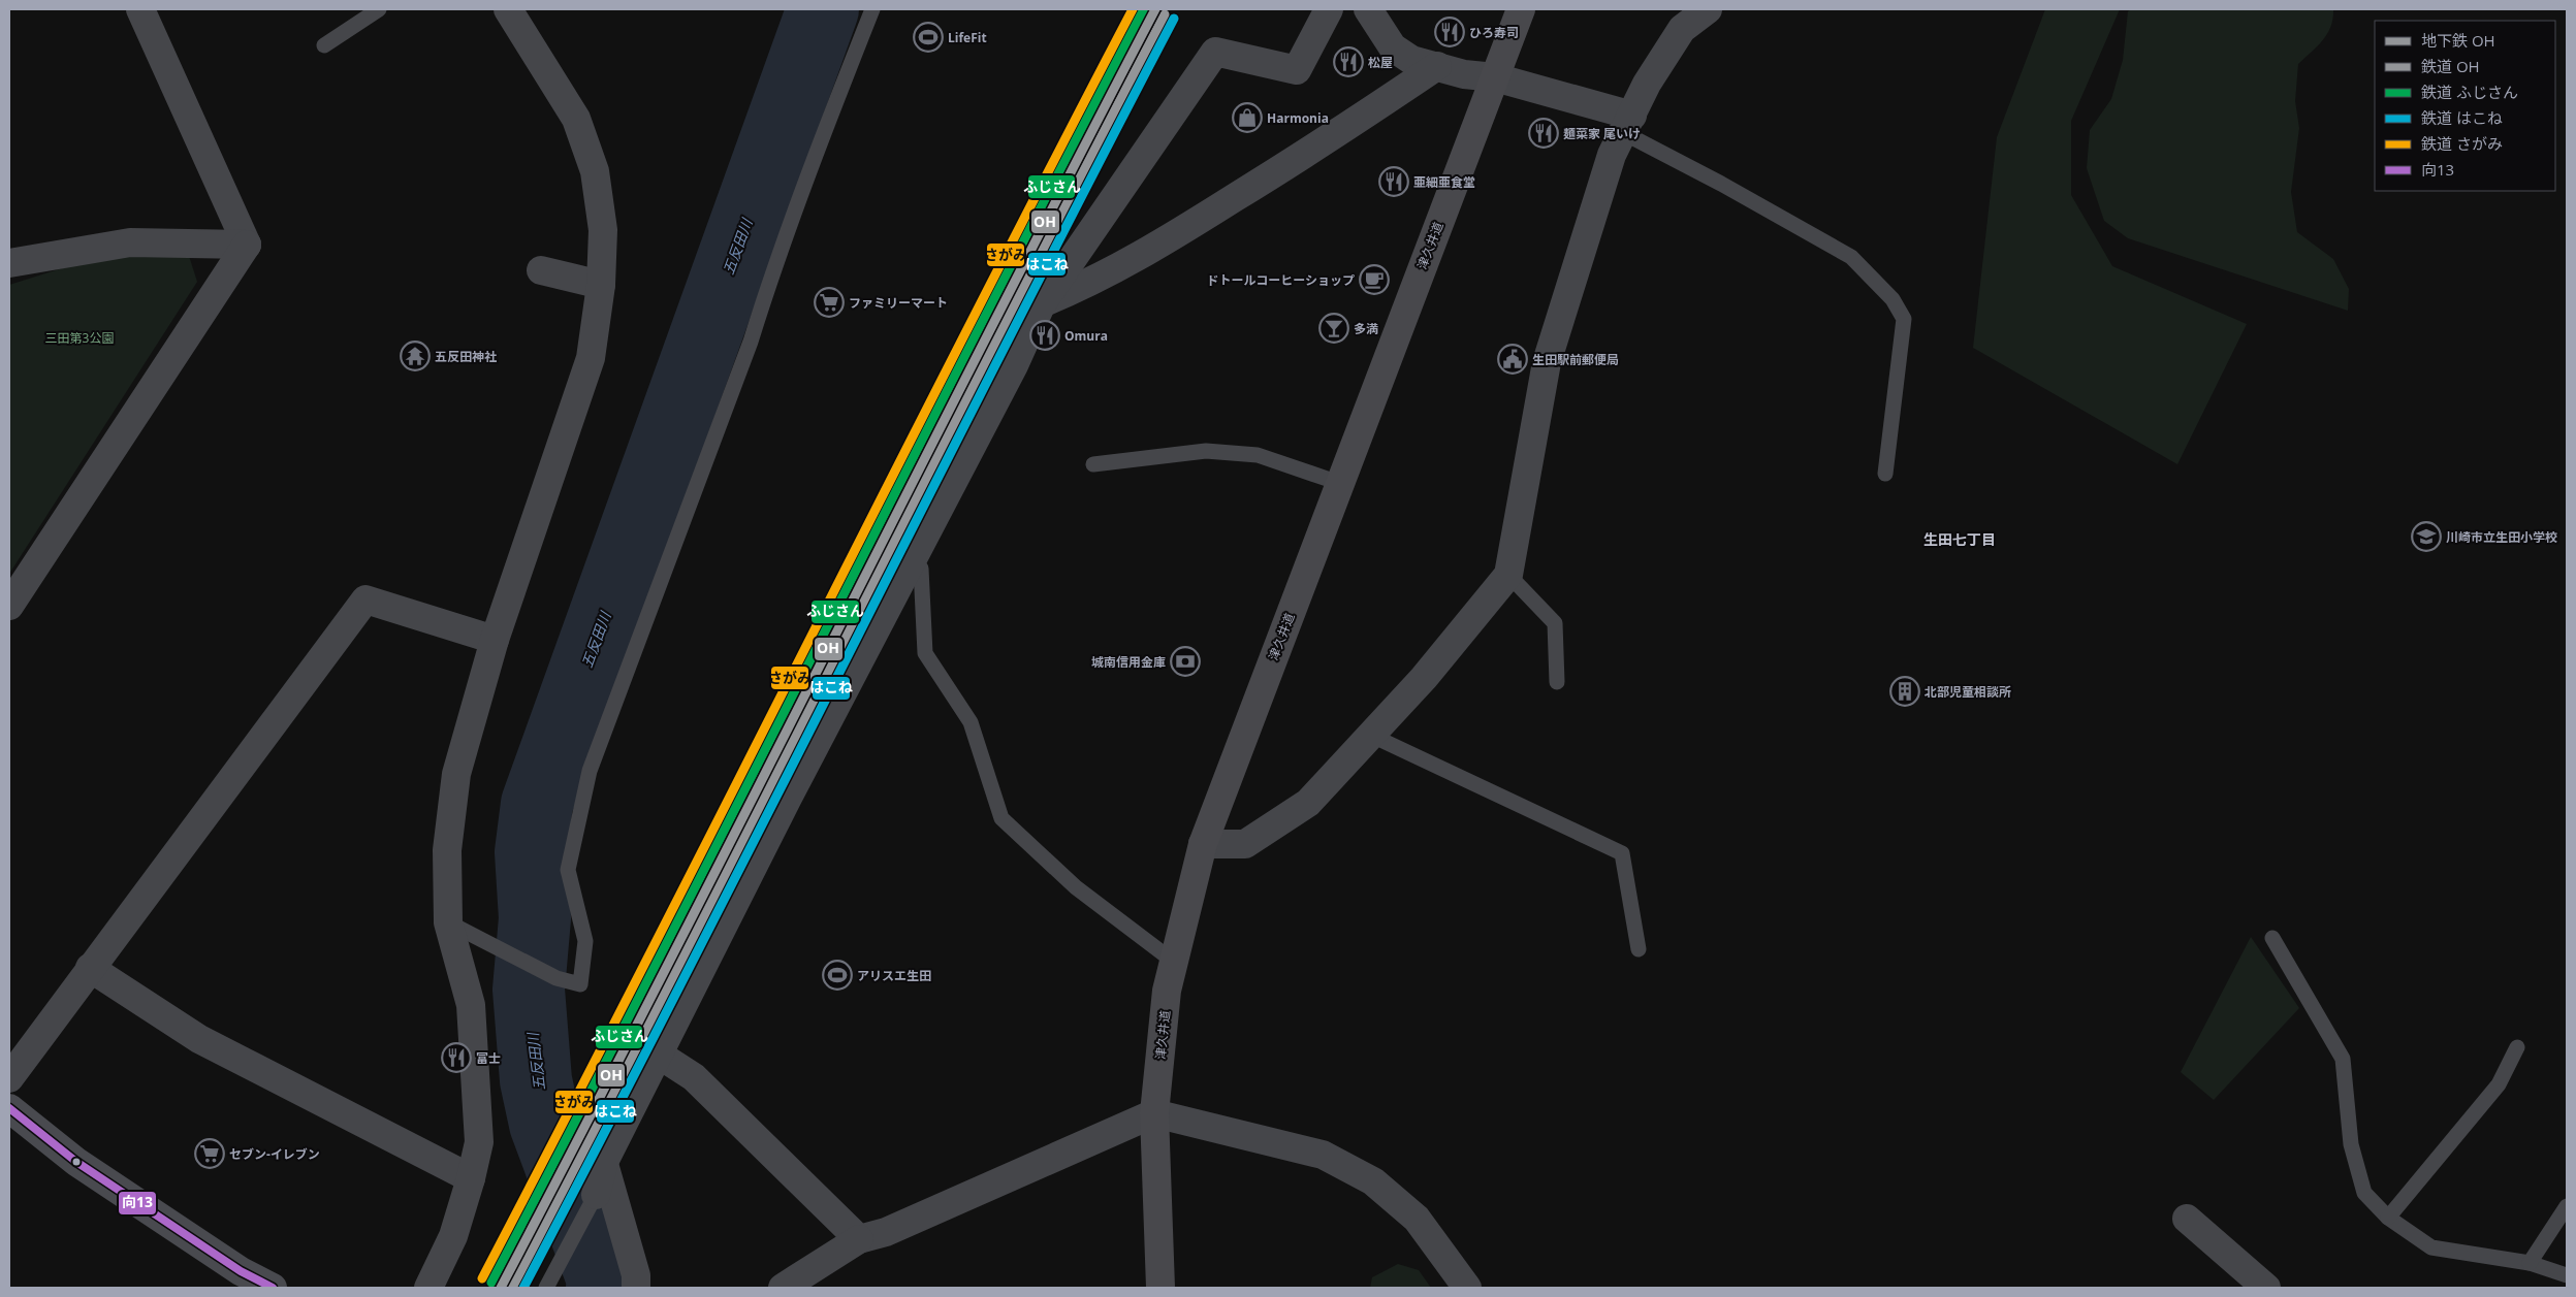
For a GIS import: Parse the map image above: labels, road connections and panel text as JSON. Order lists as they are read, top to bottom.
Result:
{
  "streets": {
    "main road": ["津久井道"]
  },
  "districts": ["生田七丁目"],
  "water": ["五反田川"],
  "parks": ["三田第3公園"],
  "places": {
    "restaurant": [
      "ひろ寿司",
      "松屋",
      "麺菜家 尾いけ",
      "亜細亜食堂",
      "Omura",
      "富士"
    ],
    "sports": ["LifeFit", "アリスエ生田"],
    "shop": ["Harmonia"],
    "cafe": ["ドトールコーヒーショップ"],
    "supermarket": ["ファミリーマート", "セブン-イレブン"],
    "bar": ["多満"],
    "temple": ["五反田神社"],
    "public building": ["生田駅前郵便局"],
    "school or university": ["川崎市立生田小学校"],
    "bank": ["城南信用金庫"],
    "building": ["北部児童相談所"]
  },
  "lines": [
    "metro line OH",
    "rail line ふじさん",
    "rail line さがみ",
    "rail line OH",
    "rail line はこね",
    "transit line 向13"
  ],
  "legend": [
    "地下鉄 OH",
    "鉄道 OH",
    "鉄道 ふじさん",
    "鉄道 はこね",
    "鉄道 さがみ",
    "向13"
  ]
}
